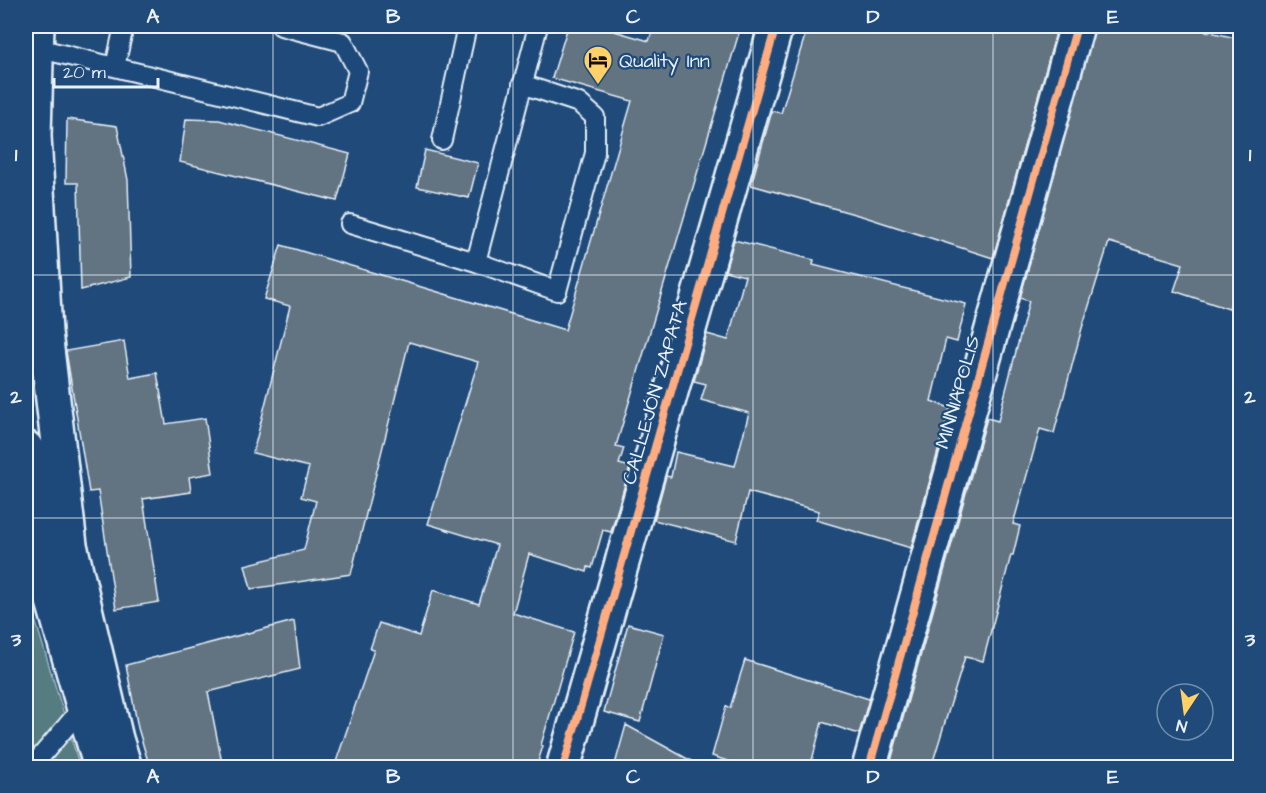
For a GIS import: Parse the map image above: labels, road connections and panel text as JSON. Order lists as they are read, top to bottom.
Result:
{
  "streets": {
    "street": ["CALLEJÓN ZAPATA", "MINNIAPOLIS"]
  },
  "places": {
    "hotel": ["Quality Inn"]
  },
  "scale_bar": "20 m",
  "north": "bottom",
  "grid": {
    "columns": [
      "A",
      "B",
      "C",
      "D",
      "E"
    ],
    "rows": ["1", "2", "3"]
  }
}
